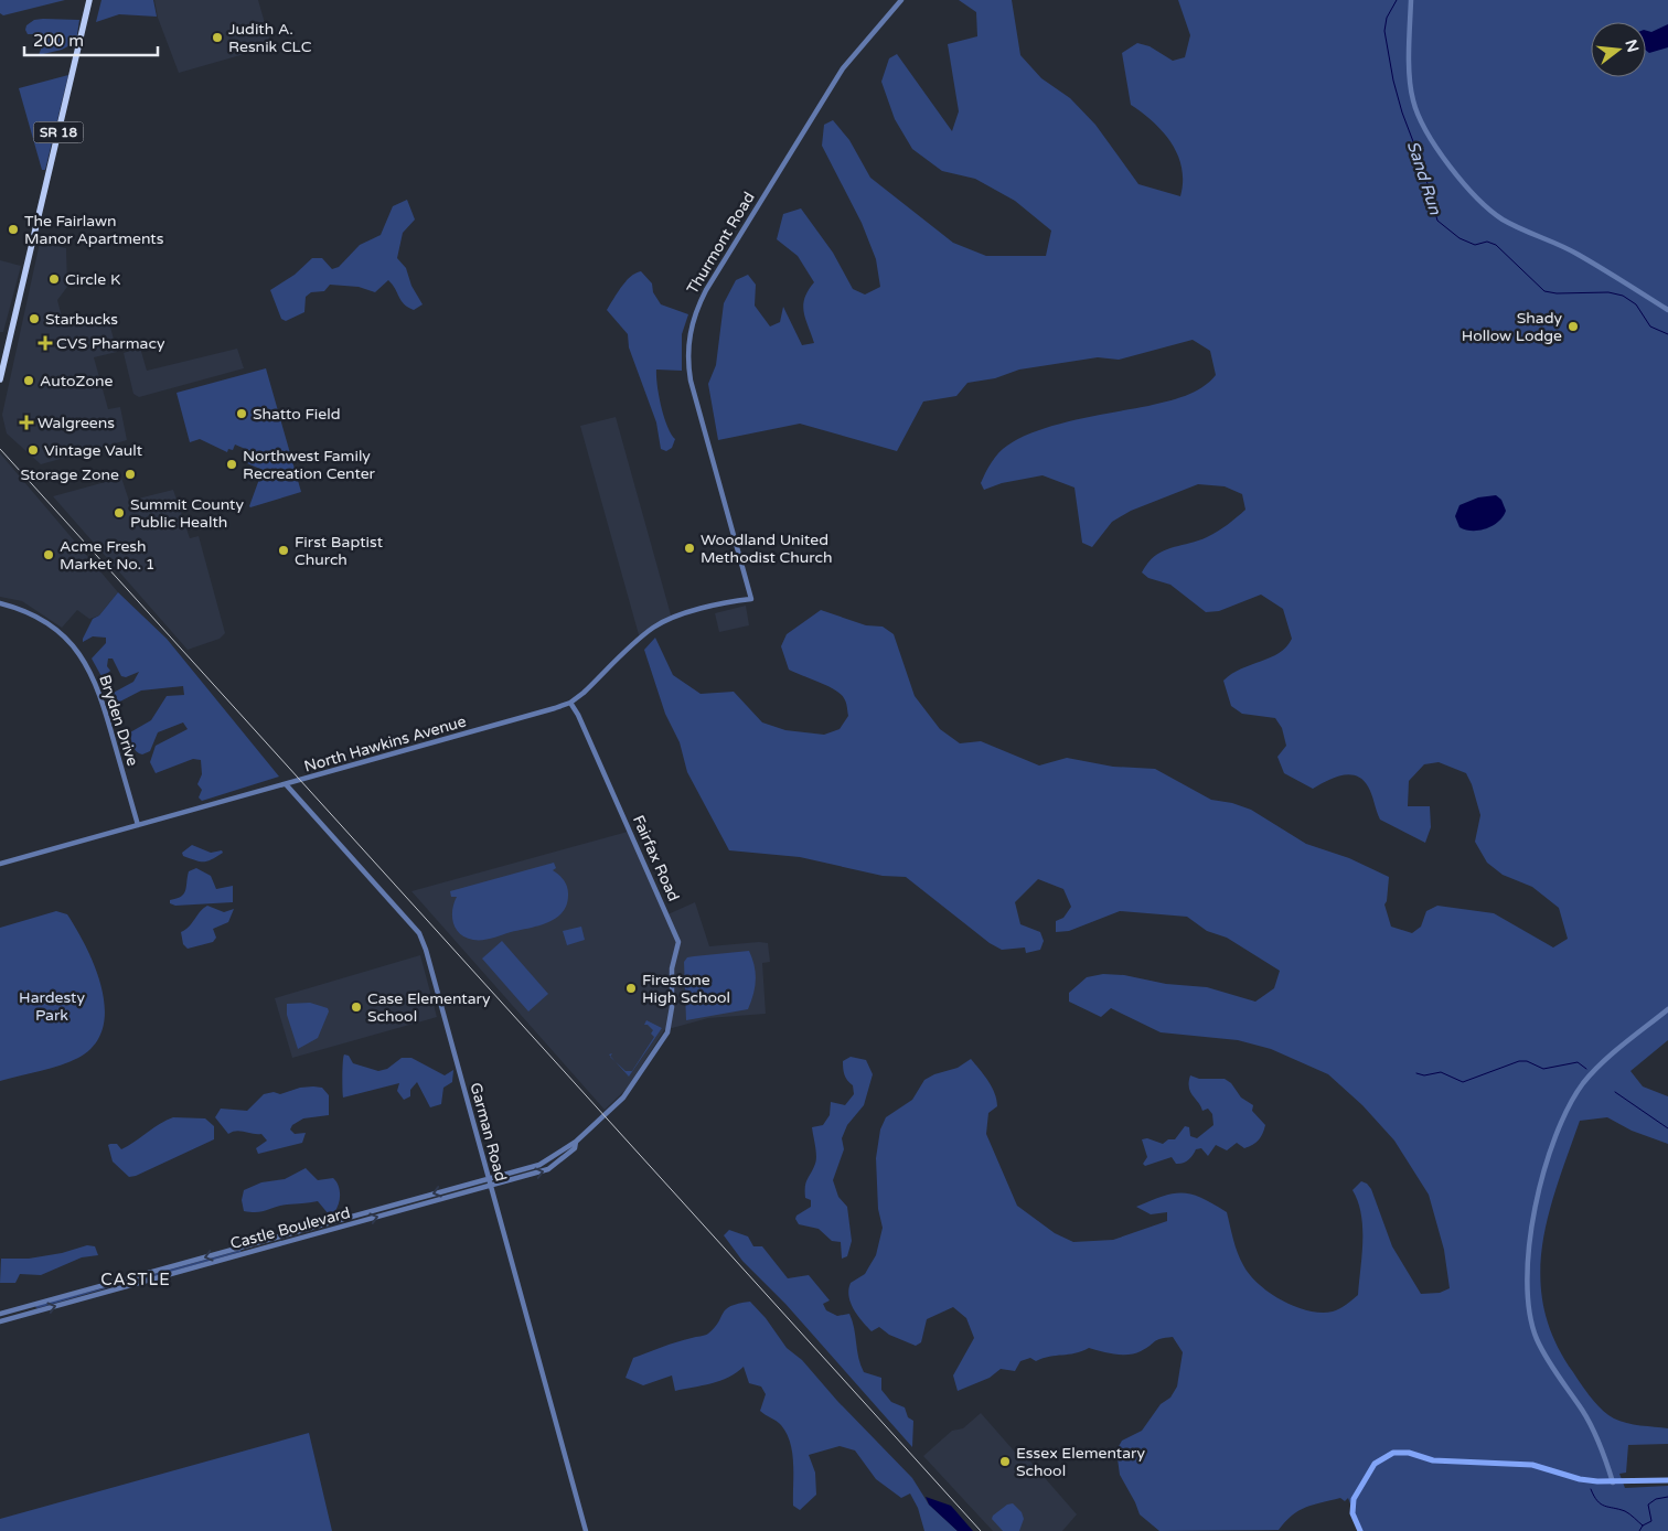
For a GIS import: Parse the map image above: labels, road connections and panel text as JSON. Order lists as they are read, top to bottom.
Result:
{
  "streets": {
    "main road": ["SR 18"],
    "street": [
      "Thurmont Road",
      "Bryden Drive",
      "North Hawkins Avenue",
      "Fairfax Road",
      "Garman Road",
      "Castle Boulevard"
    ]
  },
  "crossings": [
    ["Thurmont Road", "North Hawkins Avenue"],
    ["Bryden Drive", "North Hawkins Avenue"],
    ["North Hawkins Avenue", "Fairfax Road"],
    ["North Hawkins Avenue", "Garman Road"],
    ["Fairfax Road", "Castle Boulevard"],
    ["Garman Road", "Castle Boulevard"]
  ],
  "districts": ["CASTLE"],
  "water": ["Sand Run"],
  "parks": ["Hardesty Park"],
  "places": {
    "other": [
      "Judith A. Resnik CLC",
      "The Fairlawn Manor Apartments",
      "Circle K",
      "Starbucks",
      "Shady Hollow Lodge",
      "AutoZone",
      "Shatto Field",
      "Vintage Vault",
      "Northwest Family Recreation Center",
      "Storage Zone",
      "Summit County Public Health",
      "Woodland United Methodist Church",
      "First Baptist Church",
      "Acme Fresh Market No. 1",
      "Firestone High School",
      "Case Elementary School",
      "Essex Elementary School"
    ],
    "health": ["CVS Pharmacy", "Walgreens"]
  },
  "scale_bar": "200 m",
  "north": "right"
}
